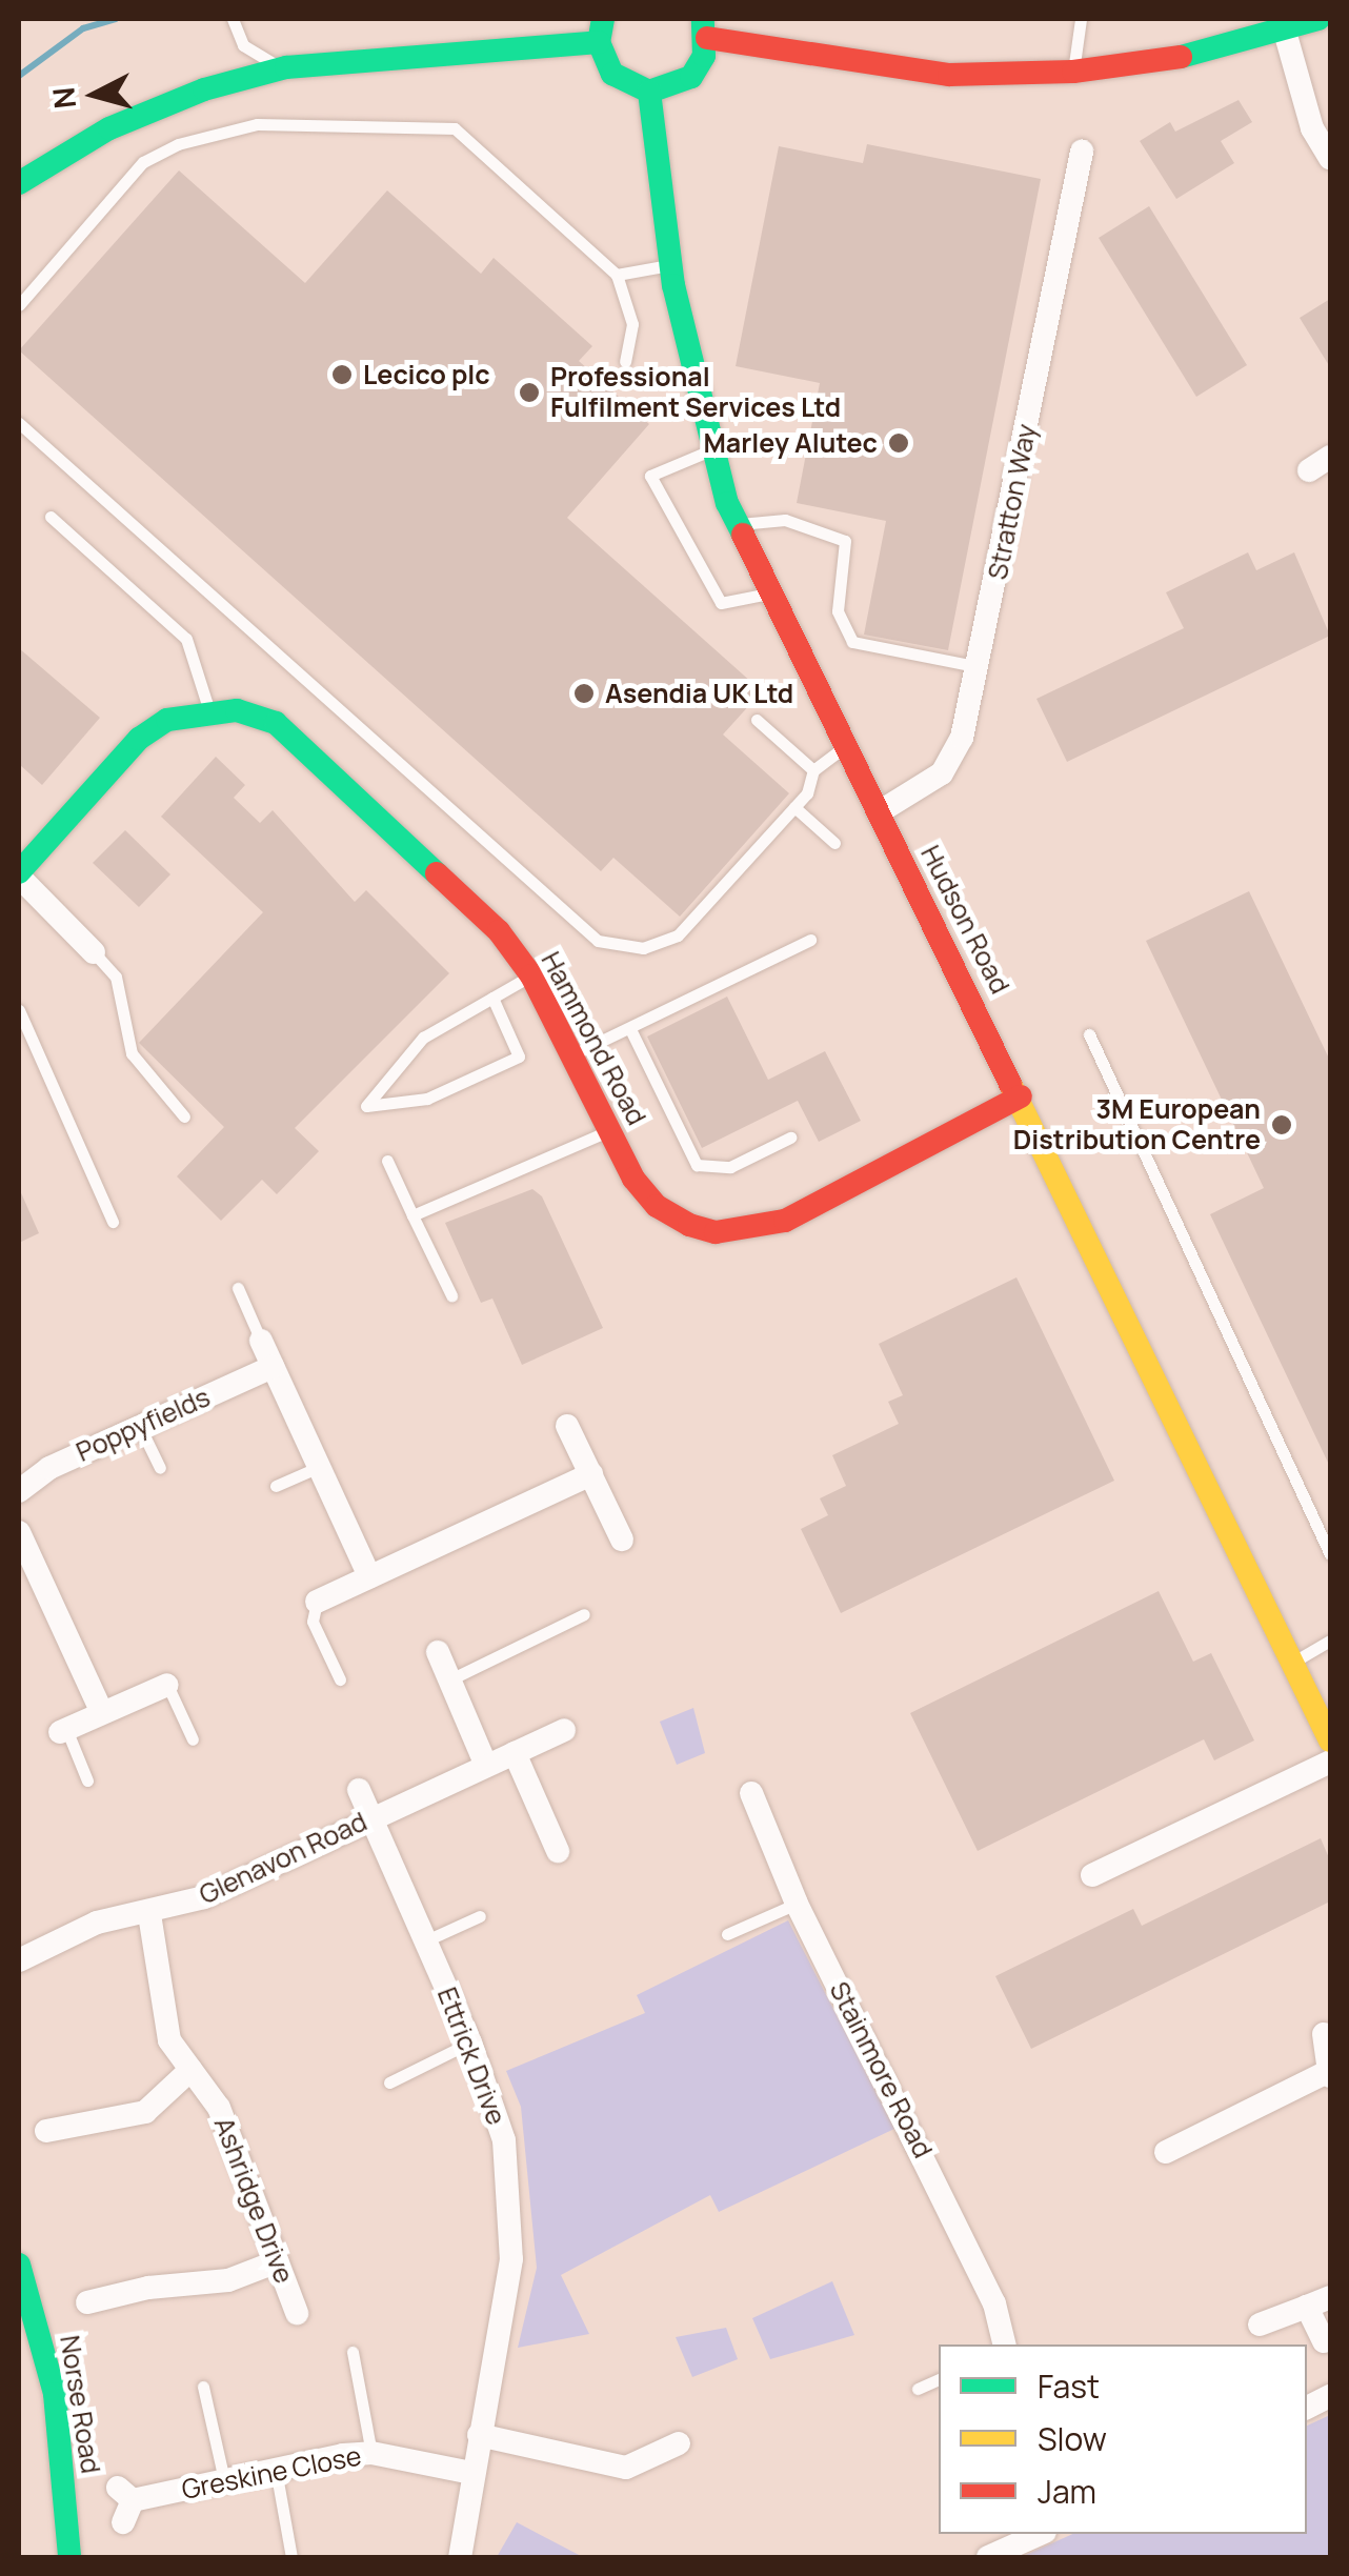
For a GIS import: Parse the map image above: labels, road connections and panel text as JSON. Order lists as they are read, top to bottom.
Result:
{
  "streets": {
    "street": [
      "Stratton Way",
      "Hudson Road",
      "Hammond Road",
      "Poppyfields",
      "Glenavon Road",
      "Ettrick Drive",
      "Stainmore Road",
      "Ashridge Drive",
      "Norse Road",
      "Greskine Close"
    ]
  },
  "crossings": [
    ["Stratton Way", "Hudson Road"],
    ["Hudson Road", "Hammond Road"],
    ["Glenavon Road", "Ettrick Drive"],
    ["Glenavon Road", "Ashridge Drive"],
    ["Ettrick Drive", "Greskine Close"]
  ],
  "places": [
    "Lecico plc",
    "Professional Fulfilment Services Ltd",
    "Marley Alutec",
    "Asendia UK Ltd",
    "3M European Distribution Centre"
  ],
  "legend": ["Fast", "Slow", "Jam"],
  "north": "left"
}
